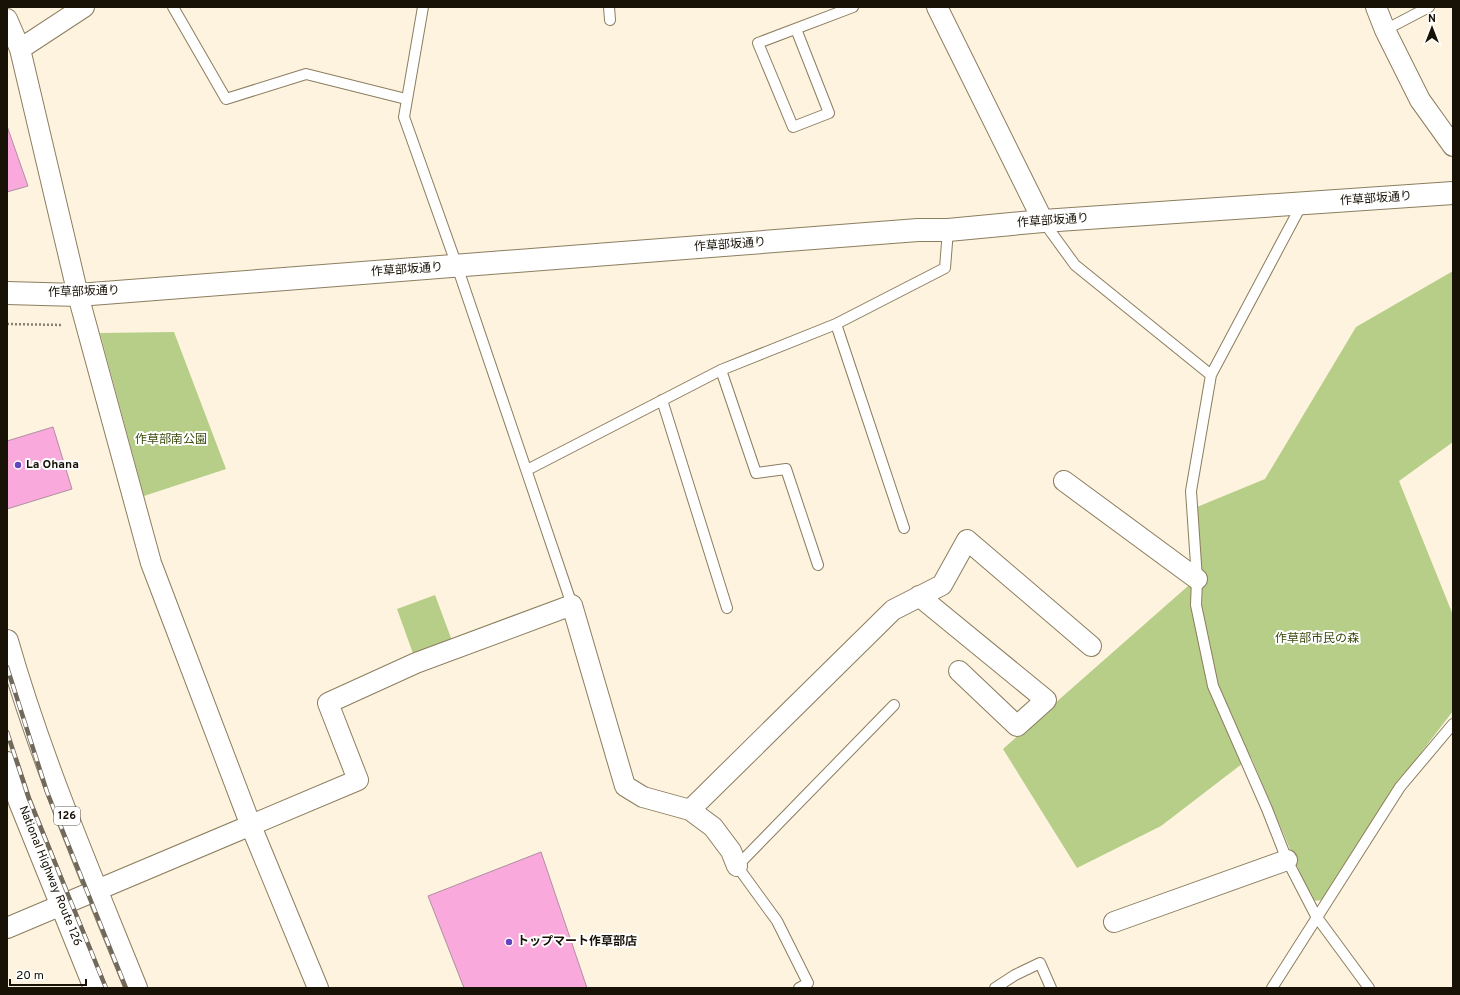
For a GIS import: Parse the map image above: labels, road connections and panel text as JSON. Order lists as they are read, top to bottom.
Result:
{
  "streets": {
    "main road": ["作草部坂通り", "126", "National Highway Route 126"]
  },
  "parks": ["作草部南公園", "作草部市民の森"],
  "places": ["La Ohana", "トップマート作草部店"],
  "scale_bar": "20 m",
  "north": "top"
}
